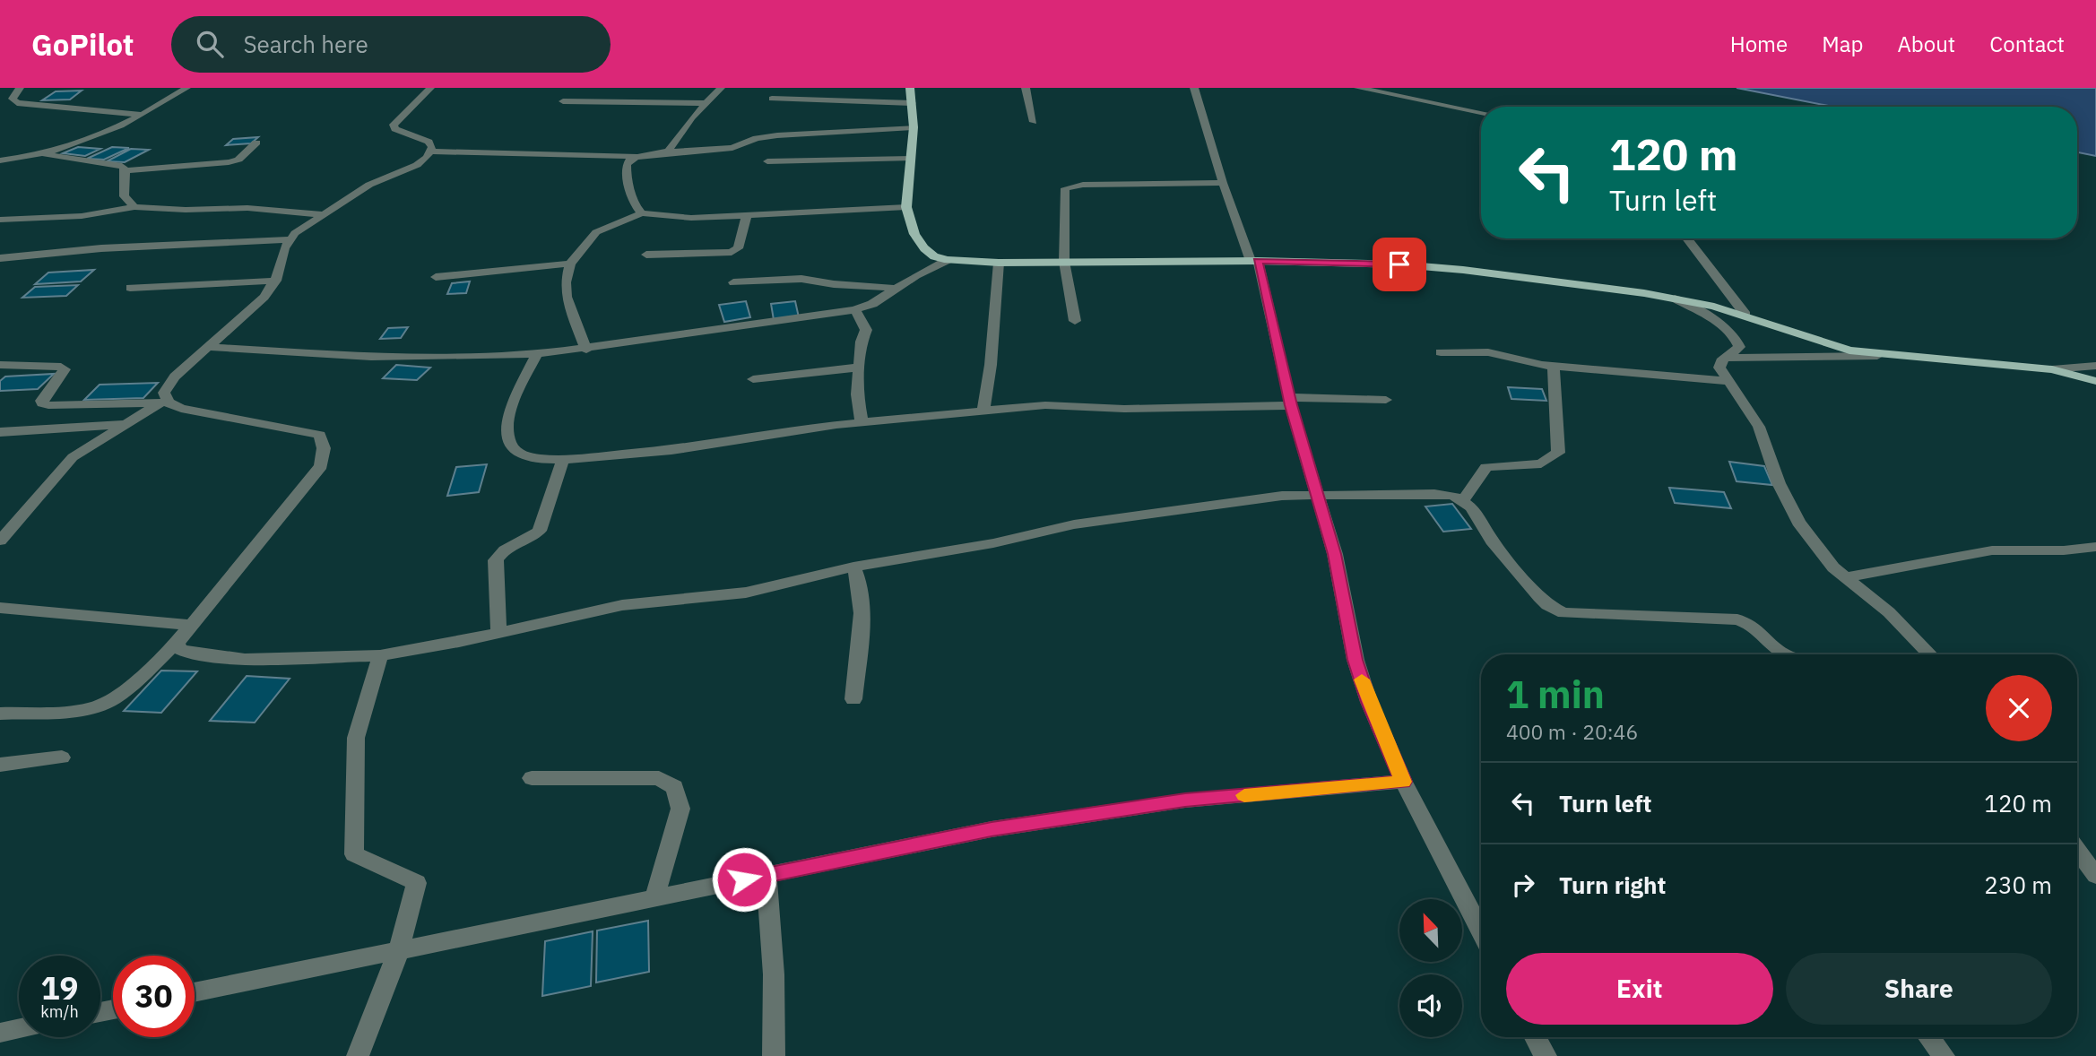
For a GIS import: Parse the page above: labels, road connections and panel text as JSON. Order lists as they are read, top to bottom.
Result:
{
  "north": "top left",
  "page": {
    "header": "GoPilot",
    "search": "Search here",
    "nav": [
      "Home",
      "Map",
      "About",
      "Contact"
    ],
    "turn": ["120 m", "Turn left"],
    "heading": ["1 min", "400 m · 20:46"],
    "list": [
      {
        "name": "Turn left",
        "value": "120 m"
      },
      {
        "name": "Turn right",
        "value": "230 m"
      }
    ],
    "buttons": ["Exit", "Share"],
    "speed": "19 km/h",
    "limit": "30"
  }
}
